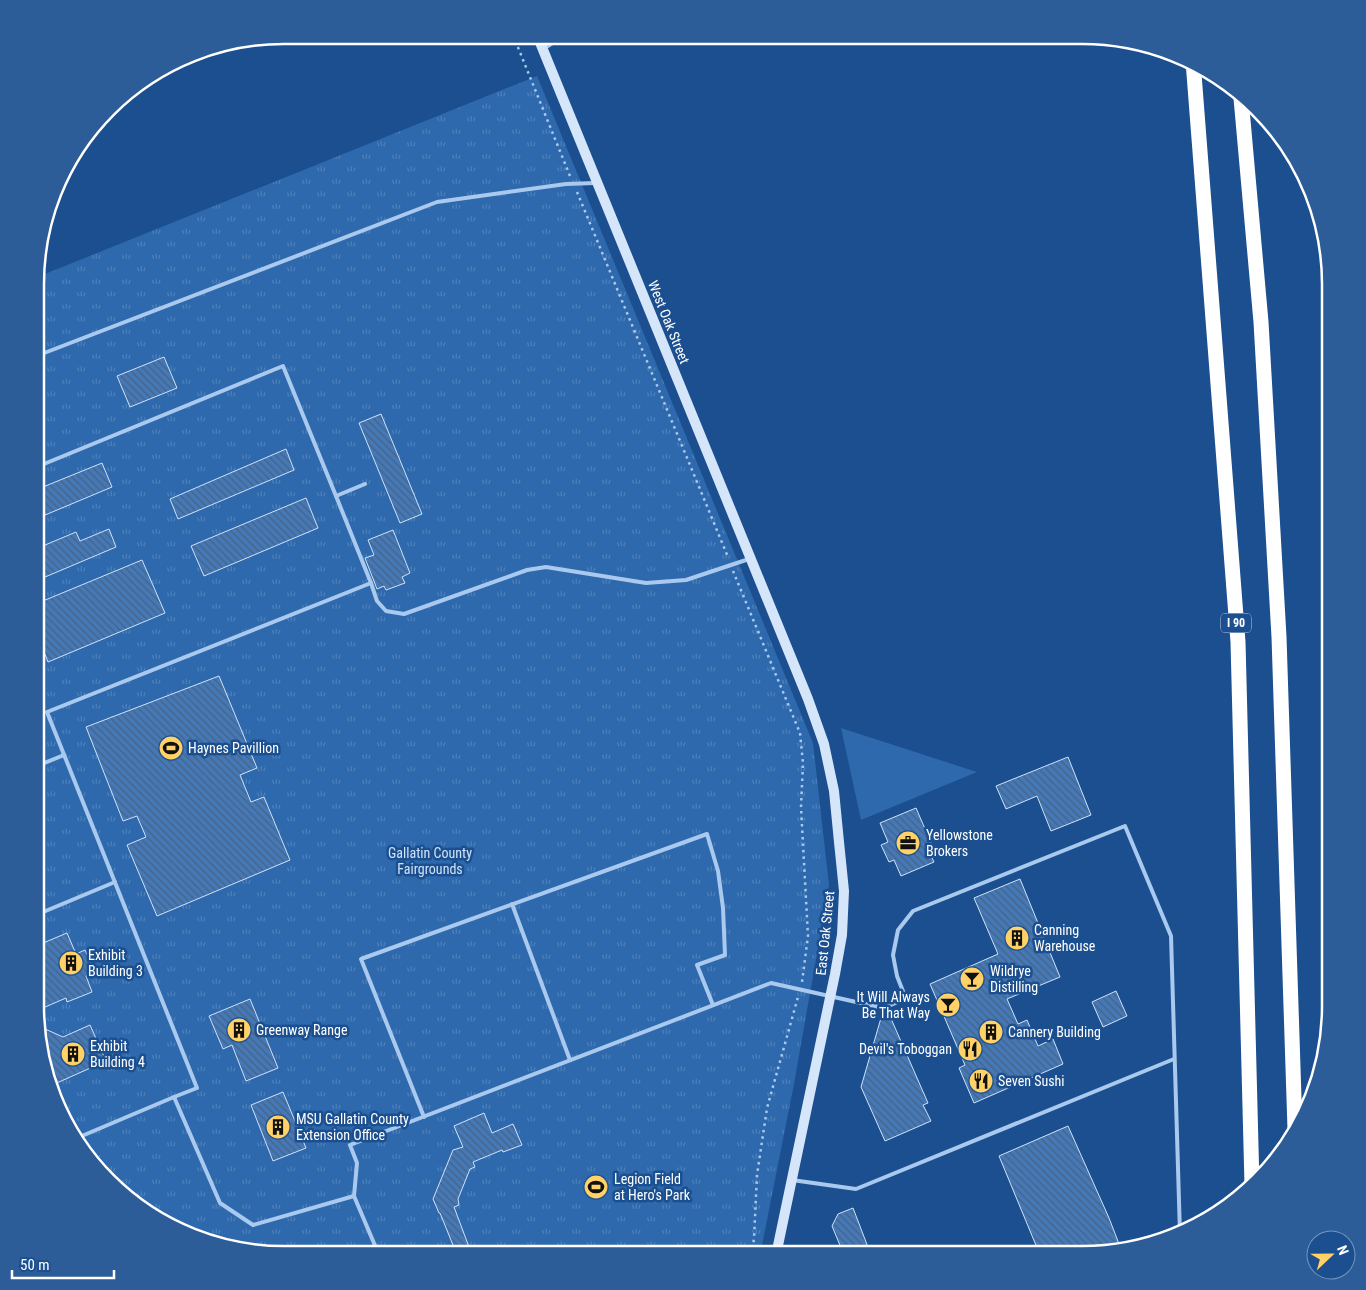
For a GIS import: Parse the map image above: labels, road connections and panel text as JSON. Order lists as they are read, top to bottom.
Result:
{
  "streets": {
    "highway": ["I 90"],
    "street": ["West Oak Street", "East Oak Street"]
  },
  "crossings": [
    ["West Oak Street", "East Oak Street"]
  ],
  "parks": ["Gallatin County Fairgrounds"],
  "places": {
    "sports": ["Haynes Pavillion", "Legion Field at Hero's Park"],
    "office": ["Yellowstone Brokers"],
    "building": [
      "Canning Warehouse",
      "Exhibit Building 3",
      "Greenway Range",
      "Cannery Building",
      "Exhibit Building 4",
      "MSU Gallatin County Extension Office"
    ],
    "bar": ["Wildrye Distilling", "It Will Always Be That Way"],
    "restaurant": ["Devil's Toboggan", "Seven Sushi"]
  },
  "scale_bar": "50 m",
  "north": "right"
}
